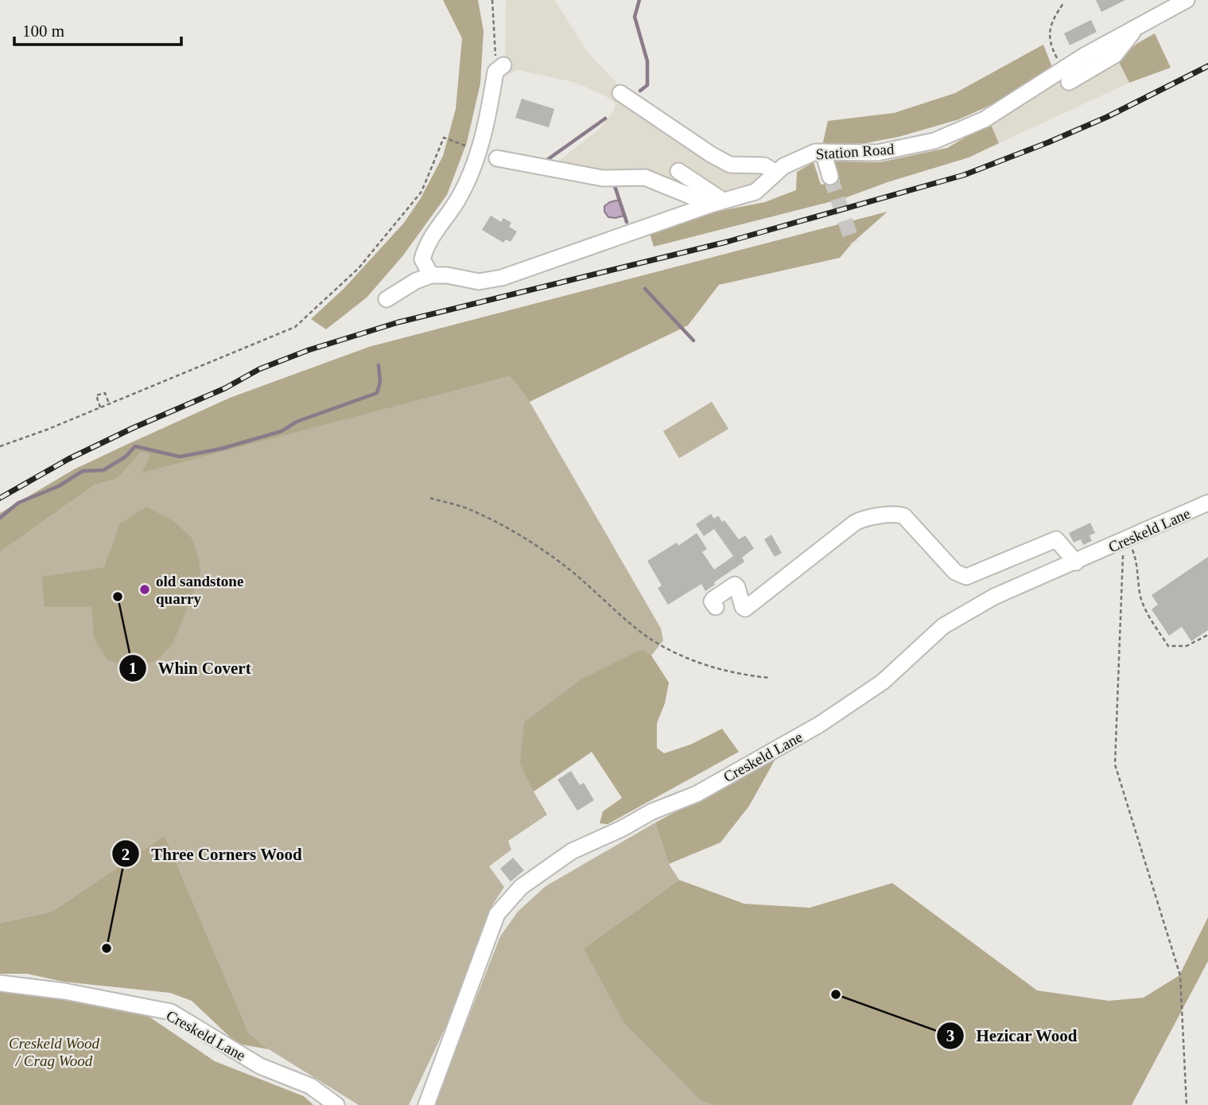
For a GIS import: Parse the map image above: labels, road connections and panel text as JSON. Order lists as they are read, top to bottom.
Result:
{
  "streets": {
    "street": ["Station Road", "Creskeld Lane"]
  },
  "parks": ["Creskeld Wood / Crag Wood"],
  "places": [
    "old sandstone quarry",
    "Whin Covert",
    "Three Corners Wood",
    "Hezicar Wood"
  ],
  "scale_bar": "100 m"
}
